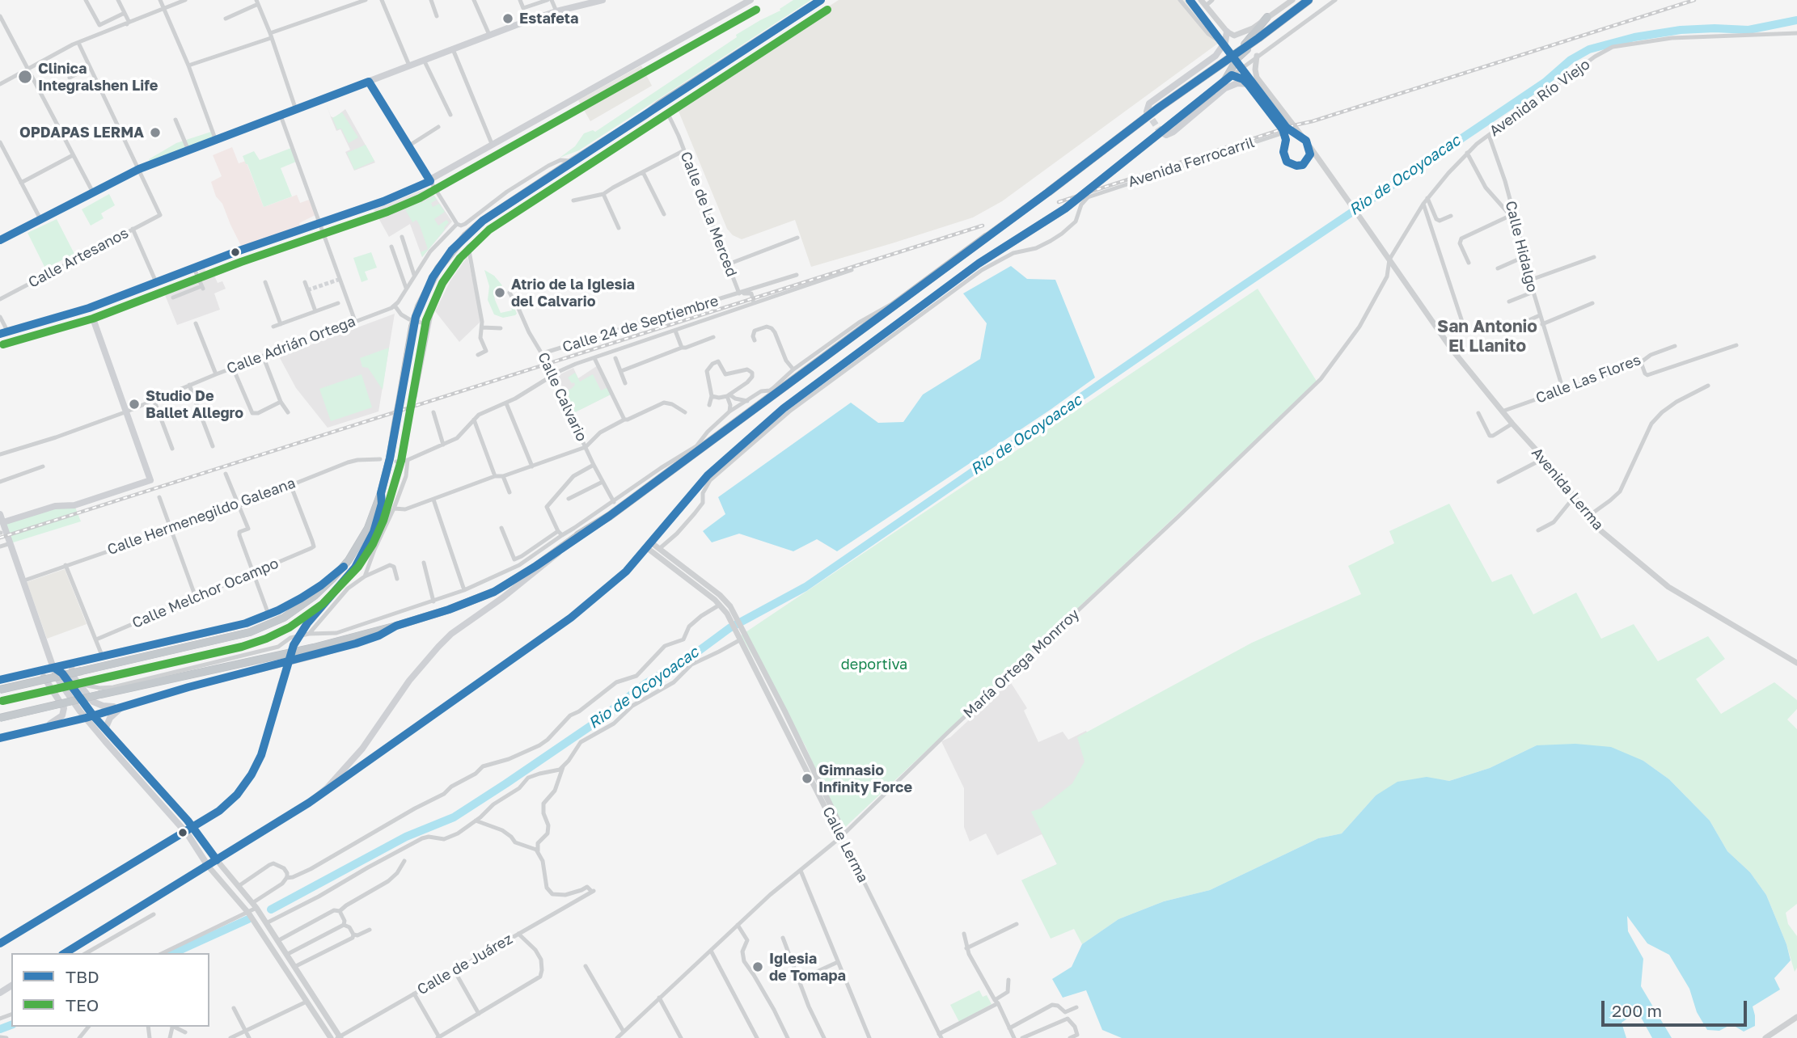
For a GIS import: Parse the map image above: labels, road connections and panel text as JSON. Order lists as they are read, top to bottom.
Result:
{
  "streets": {
    "street": [
      "Avenida Río Viejo",
      "Avenida Ferrocarril",
      "Calle de La Merced",
      "Calle Hidalgo",
      "Calle Artesanos",
      "Calle 24 de Septiembre",
      "Calle Adrián Ortega",
      "Calle Las Flores",
      "Calle Calvario",
      "Avenida Lerma",
      "Calle Hermenegildo Galeana",
      "Calle Melchor Ocampo",
      "María Ortega Monrroy",
      "Calle Lerma",
      "Calle de Juárez"
    ]
  },
  "crossings": [
    ["Avenida Río Viejo", "Calle Hidalgo"],
    ["Avenida Río Viejo", "Avenida Lerma"],
    ["Avenida Río Viejo", "María Ortega Monrroy"],
    ["Calle de La Merced", "Calle 24 de Septiembre"],
    ["Calle Hidalgo", "Calle Las Flores"],
    ["Calle 24 de Septiembre", "Calle Calvario"],
    ["Calle Las Flores", "Avenida Lerma"],
    ["Avenida Lerma", "María Ortega Monrroy"],
    ["Calle Hermenegildo Galeana", "Calle Melchor Ocampo"],
    ["María Ortega Monrroy", "Calle Lerma"]
  ],
  "districts": ["San Antonio El Llanito"],
  "water": ["Rio de Ocoyoacac"],
  "parks": ["deportiva"],
  "places": [
    "Estafeta",
    "Clinica Integralshen Life",
    "OPDAPAS LERMA",
    "Atrio de la Iglesia del Calvario",
    "Studio De Ballet Allegro",
    "Gimnasio Infinity Force",
    "Iglesia de Tomapa"
  ],
  "lines": ["transit line TBD", "transit line TEO"],
  "legend": ["TBD", "TEO"],
  "scale_bar": "200 m"
}
